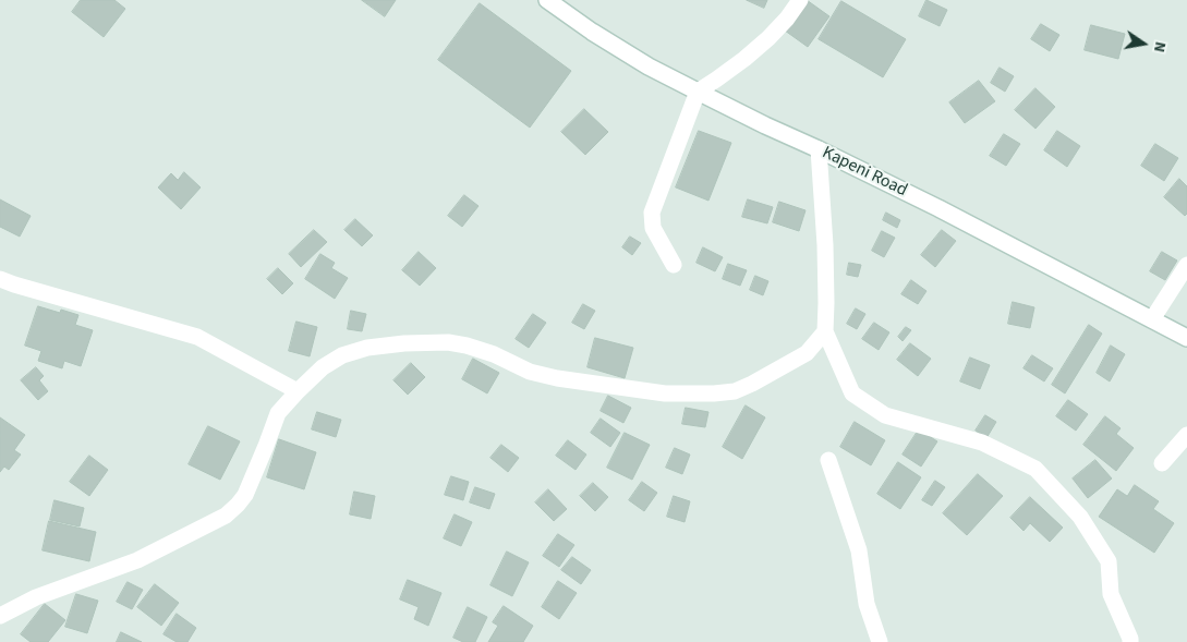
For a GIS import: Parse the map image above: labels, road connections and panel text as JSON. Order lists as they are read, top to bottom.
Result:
{
  "streets": {
    "street": ["Kapeni Road"]
  },
  "north": "right"
}
